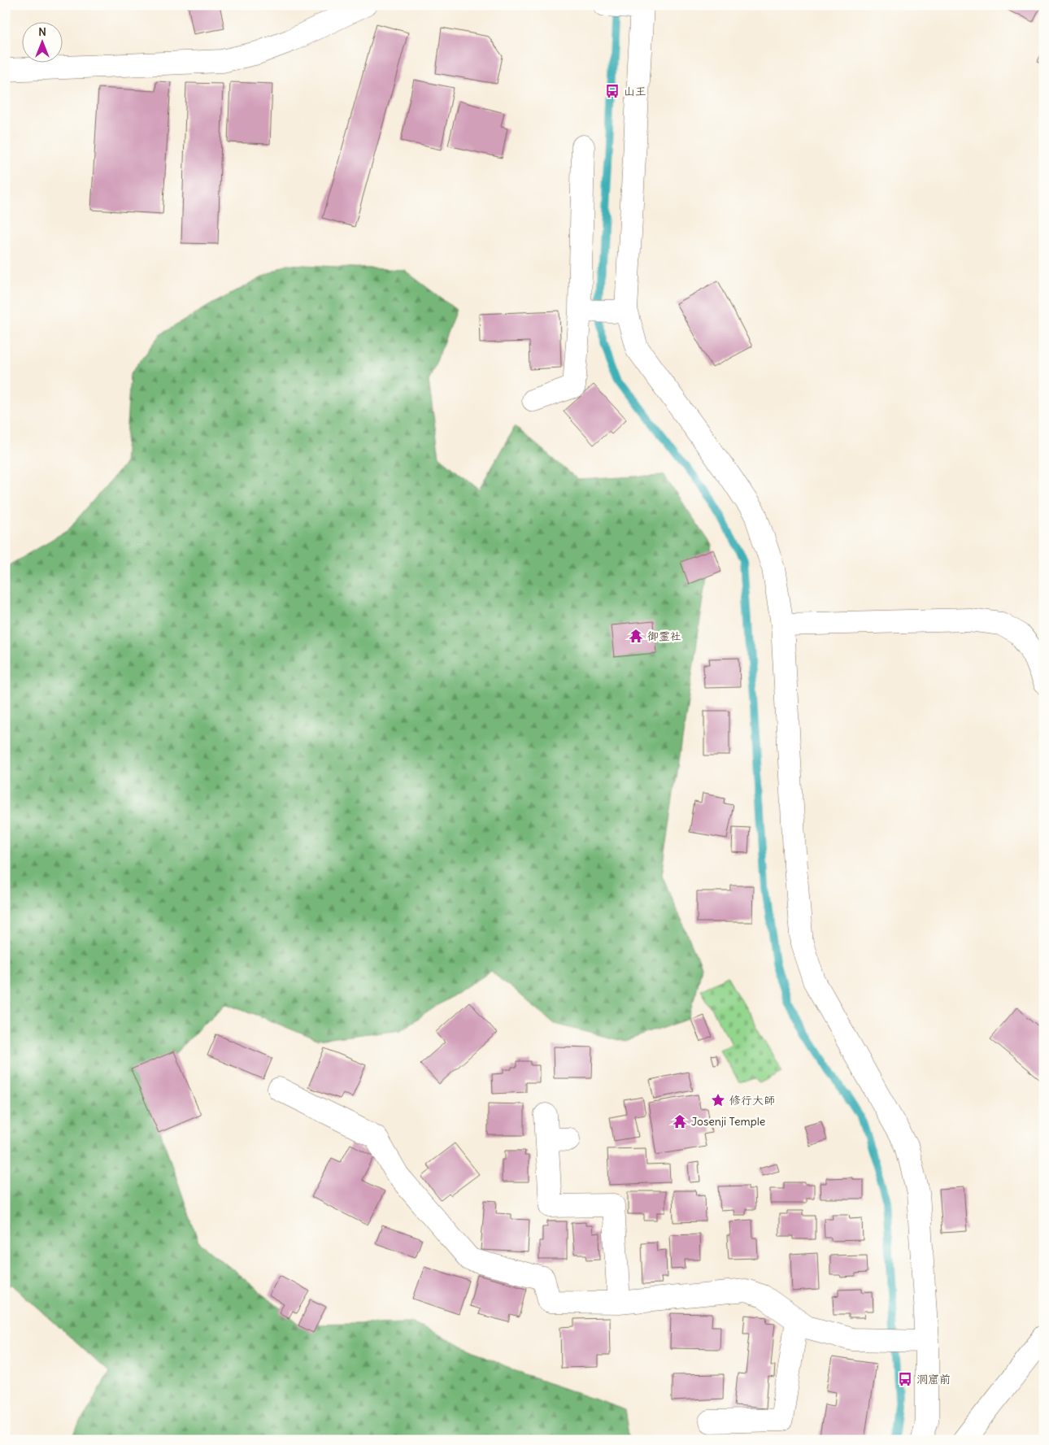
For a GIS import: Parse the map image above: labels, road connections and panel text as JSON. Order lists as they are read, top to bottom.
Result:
{
  "places": {
    "bus stop": ["山王", "洞窟前"],
    "temple": ["御霊社", "Josenji Temple"],
    "place": ["修行大師"]
  },
  "north": "top"
}
